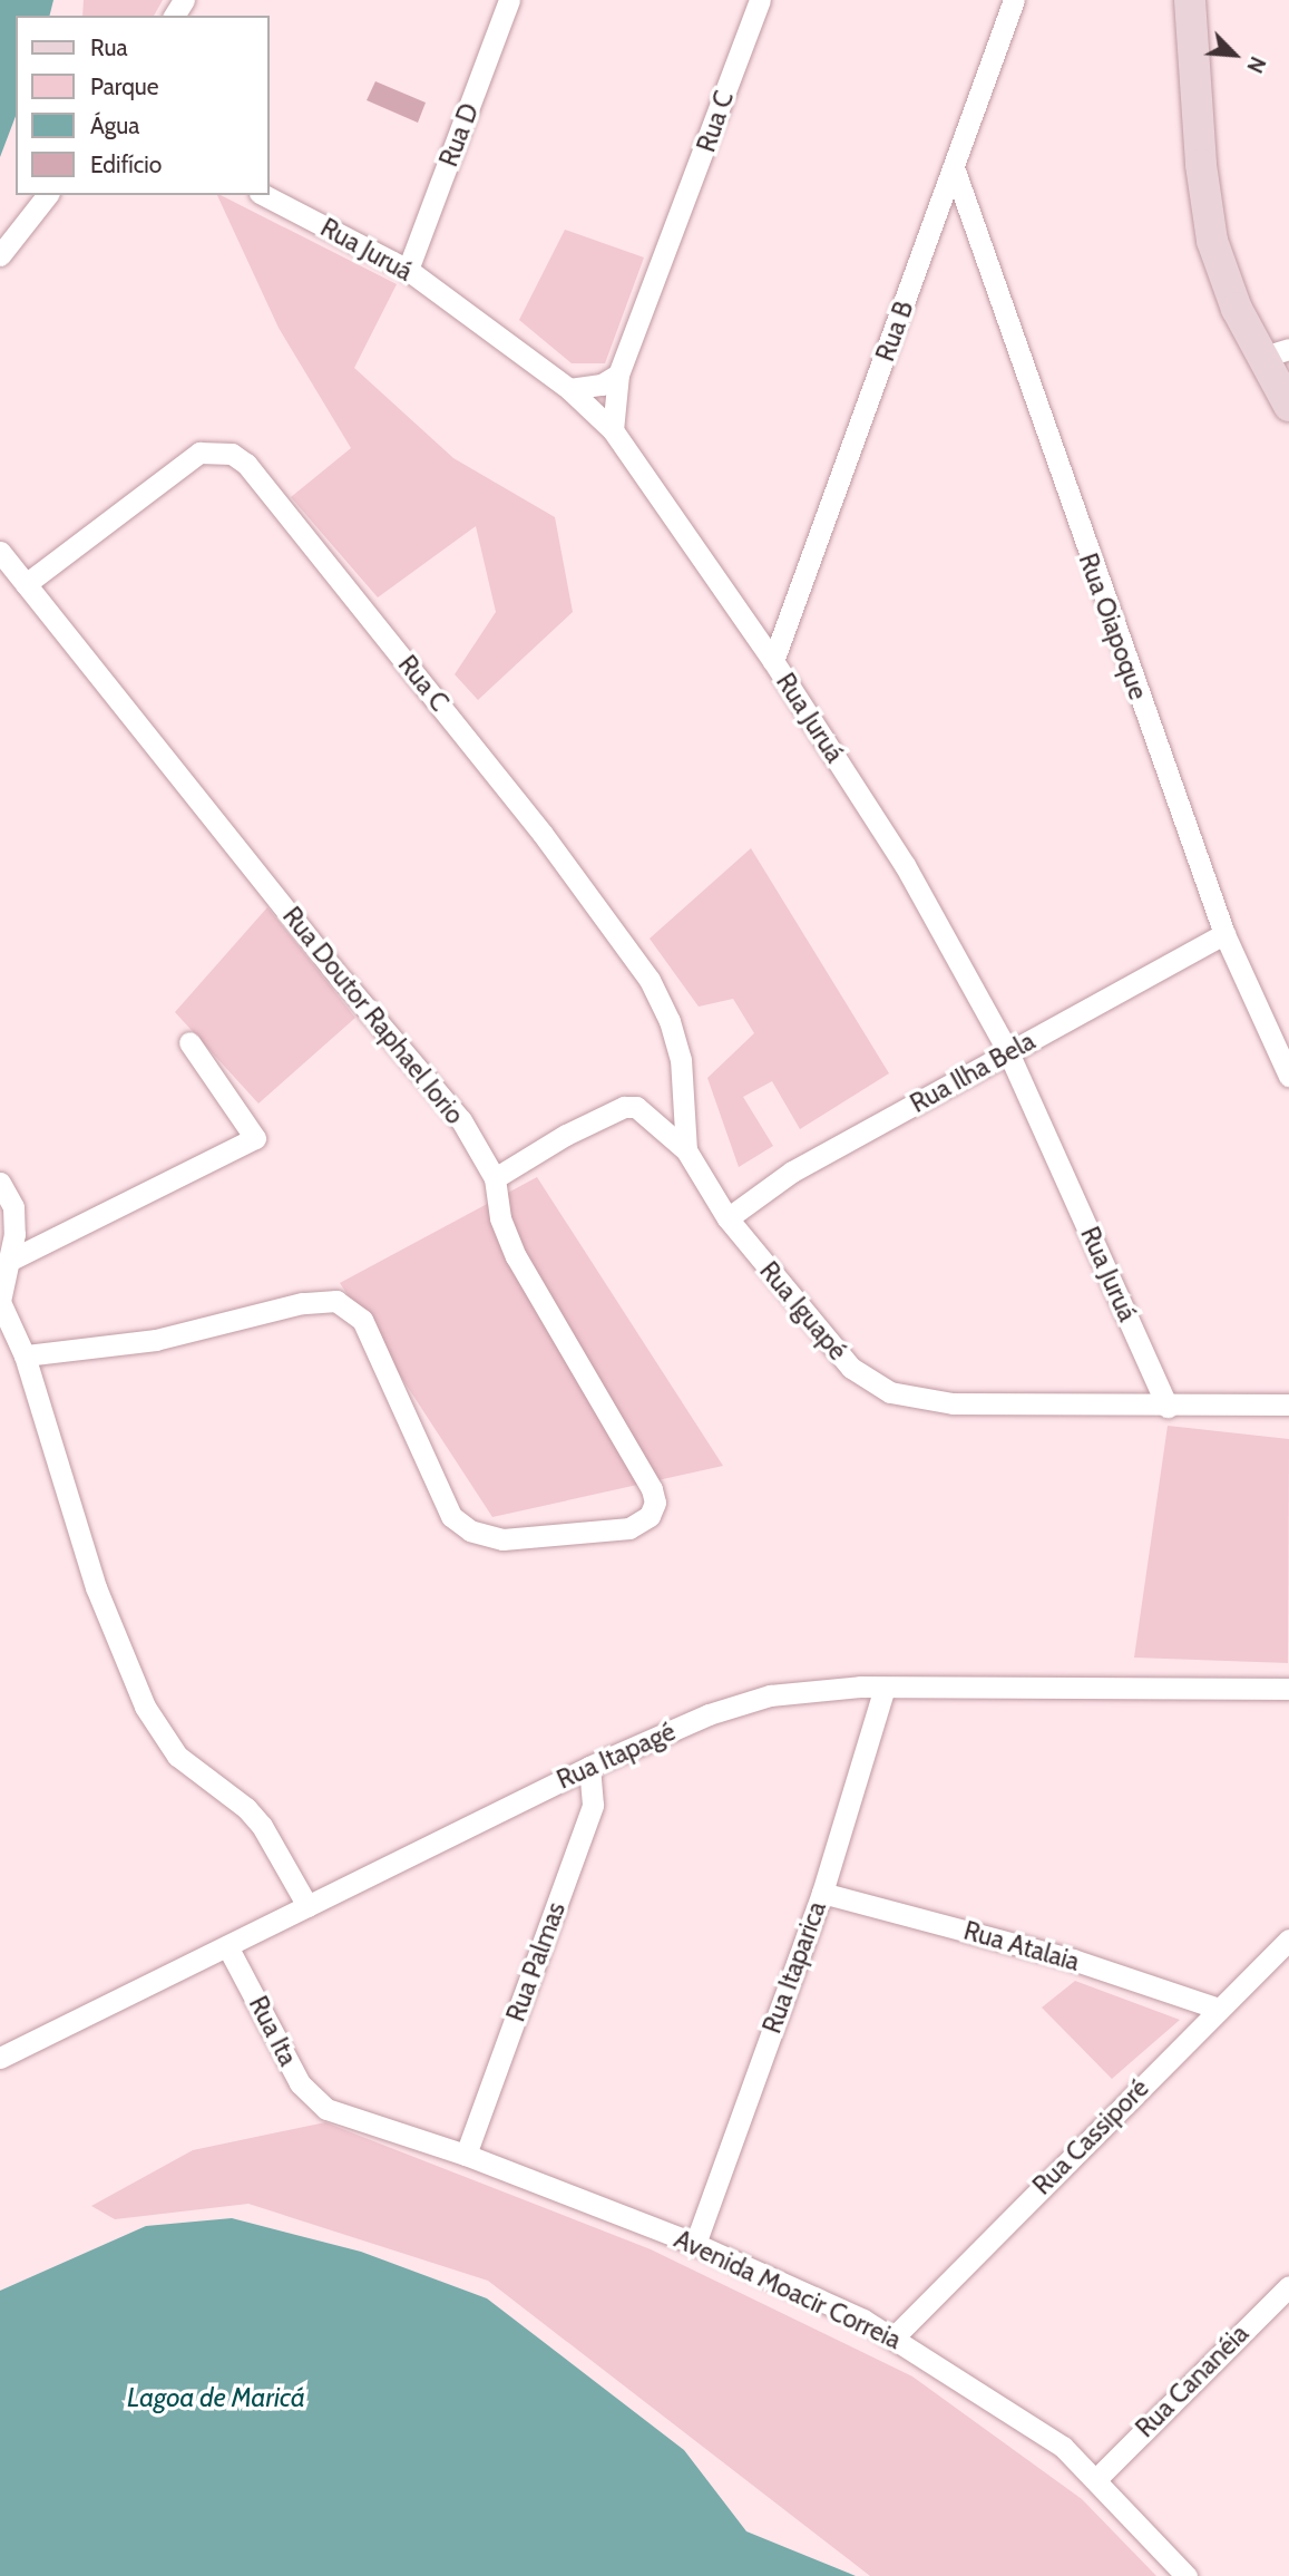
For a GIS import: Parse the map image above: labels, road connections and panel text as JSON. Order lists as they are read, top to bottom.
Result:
{
  "streets": {
    "street": [
      "Rua C",
      "Rua D",
      "Rua Juruá",
      "Rua B",
      "Rua Oiapoque",
      "Rua Doutor Raphael Iorio",
      "Rua Ilha Bela",
      "Rua Iguapé",
      "Rua Itapagé",
      "Rua Atalaia",
      "Rua Palmas",
      "Rua Itaparica",
      "Rua Ita",
      "Rua Cassiporé",
      "Avenida Moacir Correia",
      "Rua Cananéia"
    ]
  },
  "crossings": [
    ["Rua C", "Rua Juruá"],
    ["Rua C", "Rua Doutor Raphael Iorio"],
    ["Rua C", "Rua Iguapé"],
    ["Rua D", "Rua Juruá"],
    ["Rua Juruá", "Rua B"],
    ["Rua Juruá", "Rua Ilha Bela"],
    ["Rua Juruá", "Rua Iguapé"],
    ["Rua B", "Rua Oiapoque"],
    ["Rua Oiapoque", "Rua Ilha Bela"],
    ["Rua Doutor Raphael Iorio", "Rua Iguapé"],
    ["Rua Ilha Bela", "Rua Iguapé"],
    ["Rua Itapagé", "Rua Palmas"],
    ["Rua Itapagé", "Rua Itaparica"],
    ["Rua Itapagé", "Rua Ita"],
    ["Rua Atalaia", "Rua Itaparica"],
    ["Rua Atalaia", "Rua Cassiporé"],
    ["Rua Palmas", "Avenida Moacir Correia"],
    ["Rua Itaparica", "Avenida Moacir Correia"],
    ["Rua Ita", "Avenida Moacir Correia"],
    ["Rua Cassiporé", "Avenida Moacir Correia"],
    ["Avenida Moacir Correia", "Rua Cananéia"]
  ],
  "water": ["Lagoa de Maricá"],
  "legend": [
    "Rua",
    "Parque",
    "Água",
    "Edifício"
  ],
  "north": "bottom right"
}
